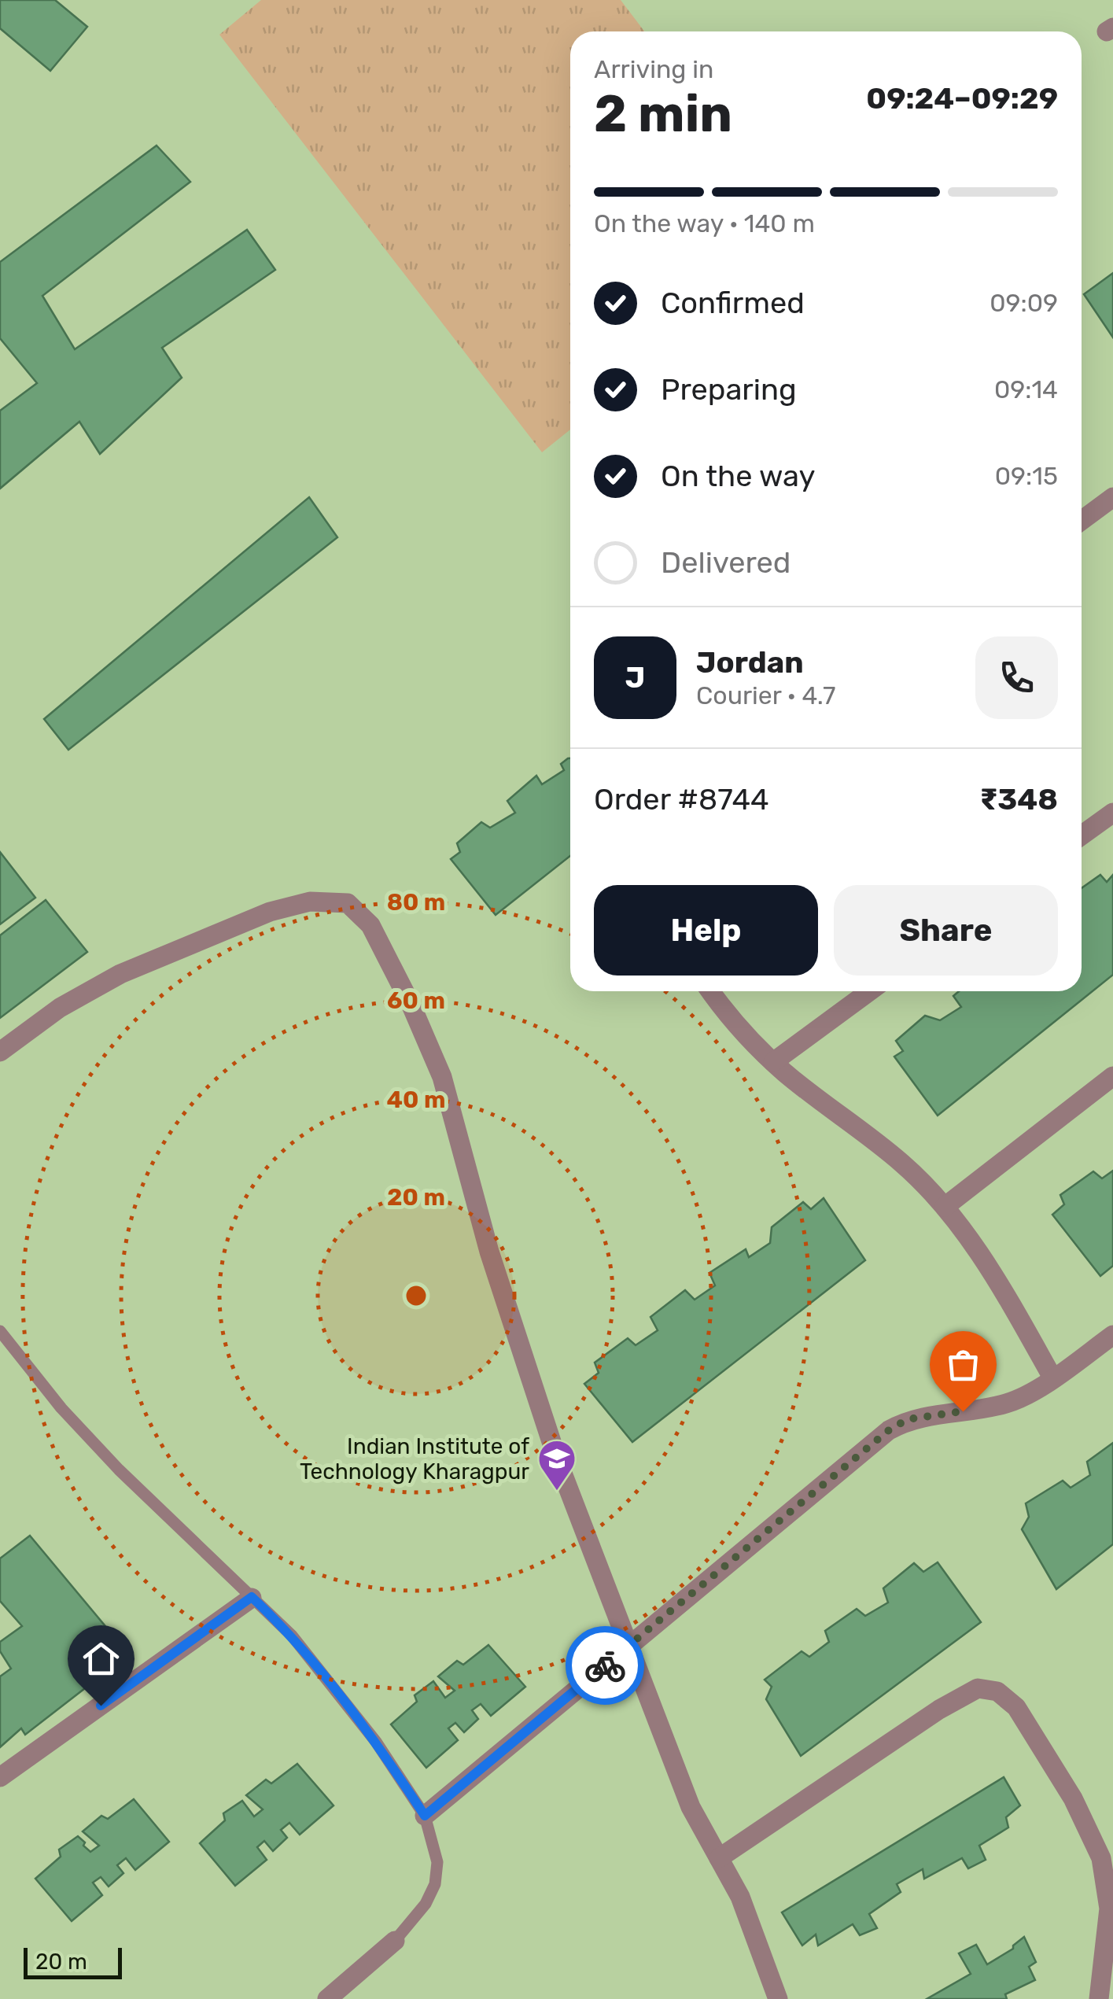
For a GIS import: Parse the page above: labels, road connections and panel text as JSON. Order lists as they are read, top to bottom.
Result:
{
  "places": {
    "school or university": ["Indian Institute of Technology Kharagpur"]
  },
  "scale_bar": "20 m",
  "page": {
    "heading": ["2 min", "Arriving in", "09:24–09:29"],
    "panel": [
      "Jordan",
      "Courier · 4.7",
      "Order #8744",
      "₹348"
    ],
    "bar": "On the way · 140 m",
    "list": [
      ["Confirmed", "09:09"],
      ["Preparing", "09:14"],
      ["On the way", "09:15"],
      "Delivered"
    ],
    "round": "J",
    "buttons": ["Help", "Share"],
    "scale": "20 m"
  },
  "rings": [
    "80 m",
    "60 m",
    "40 m",
    "20 m"
  ]
}
